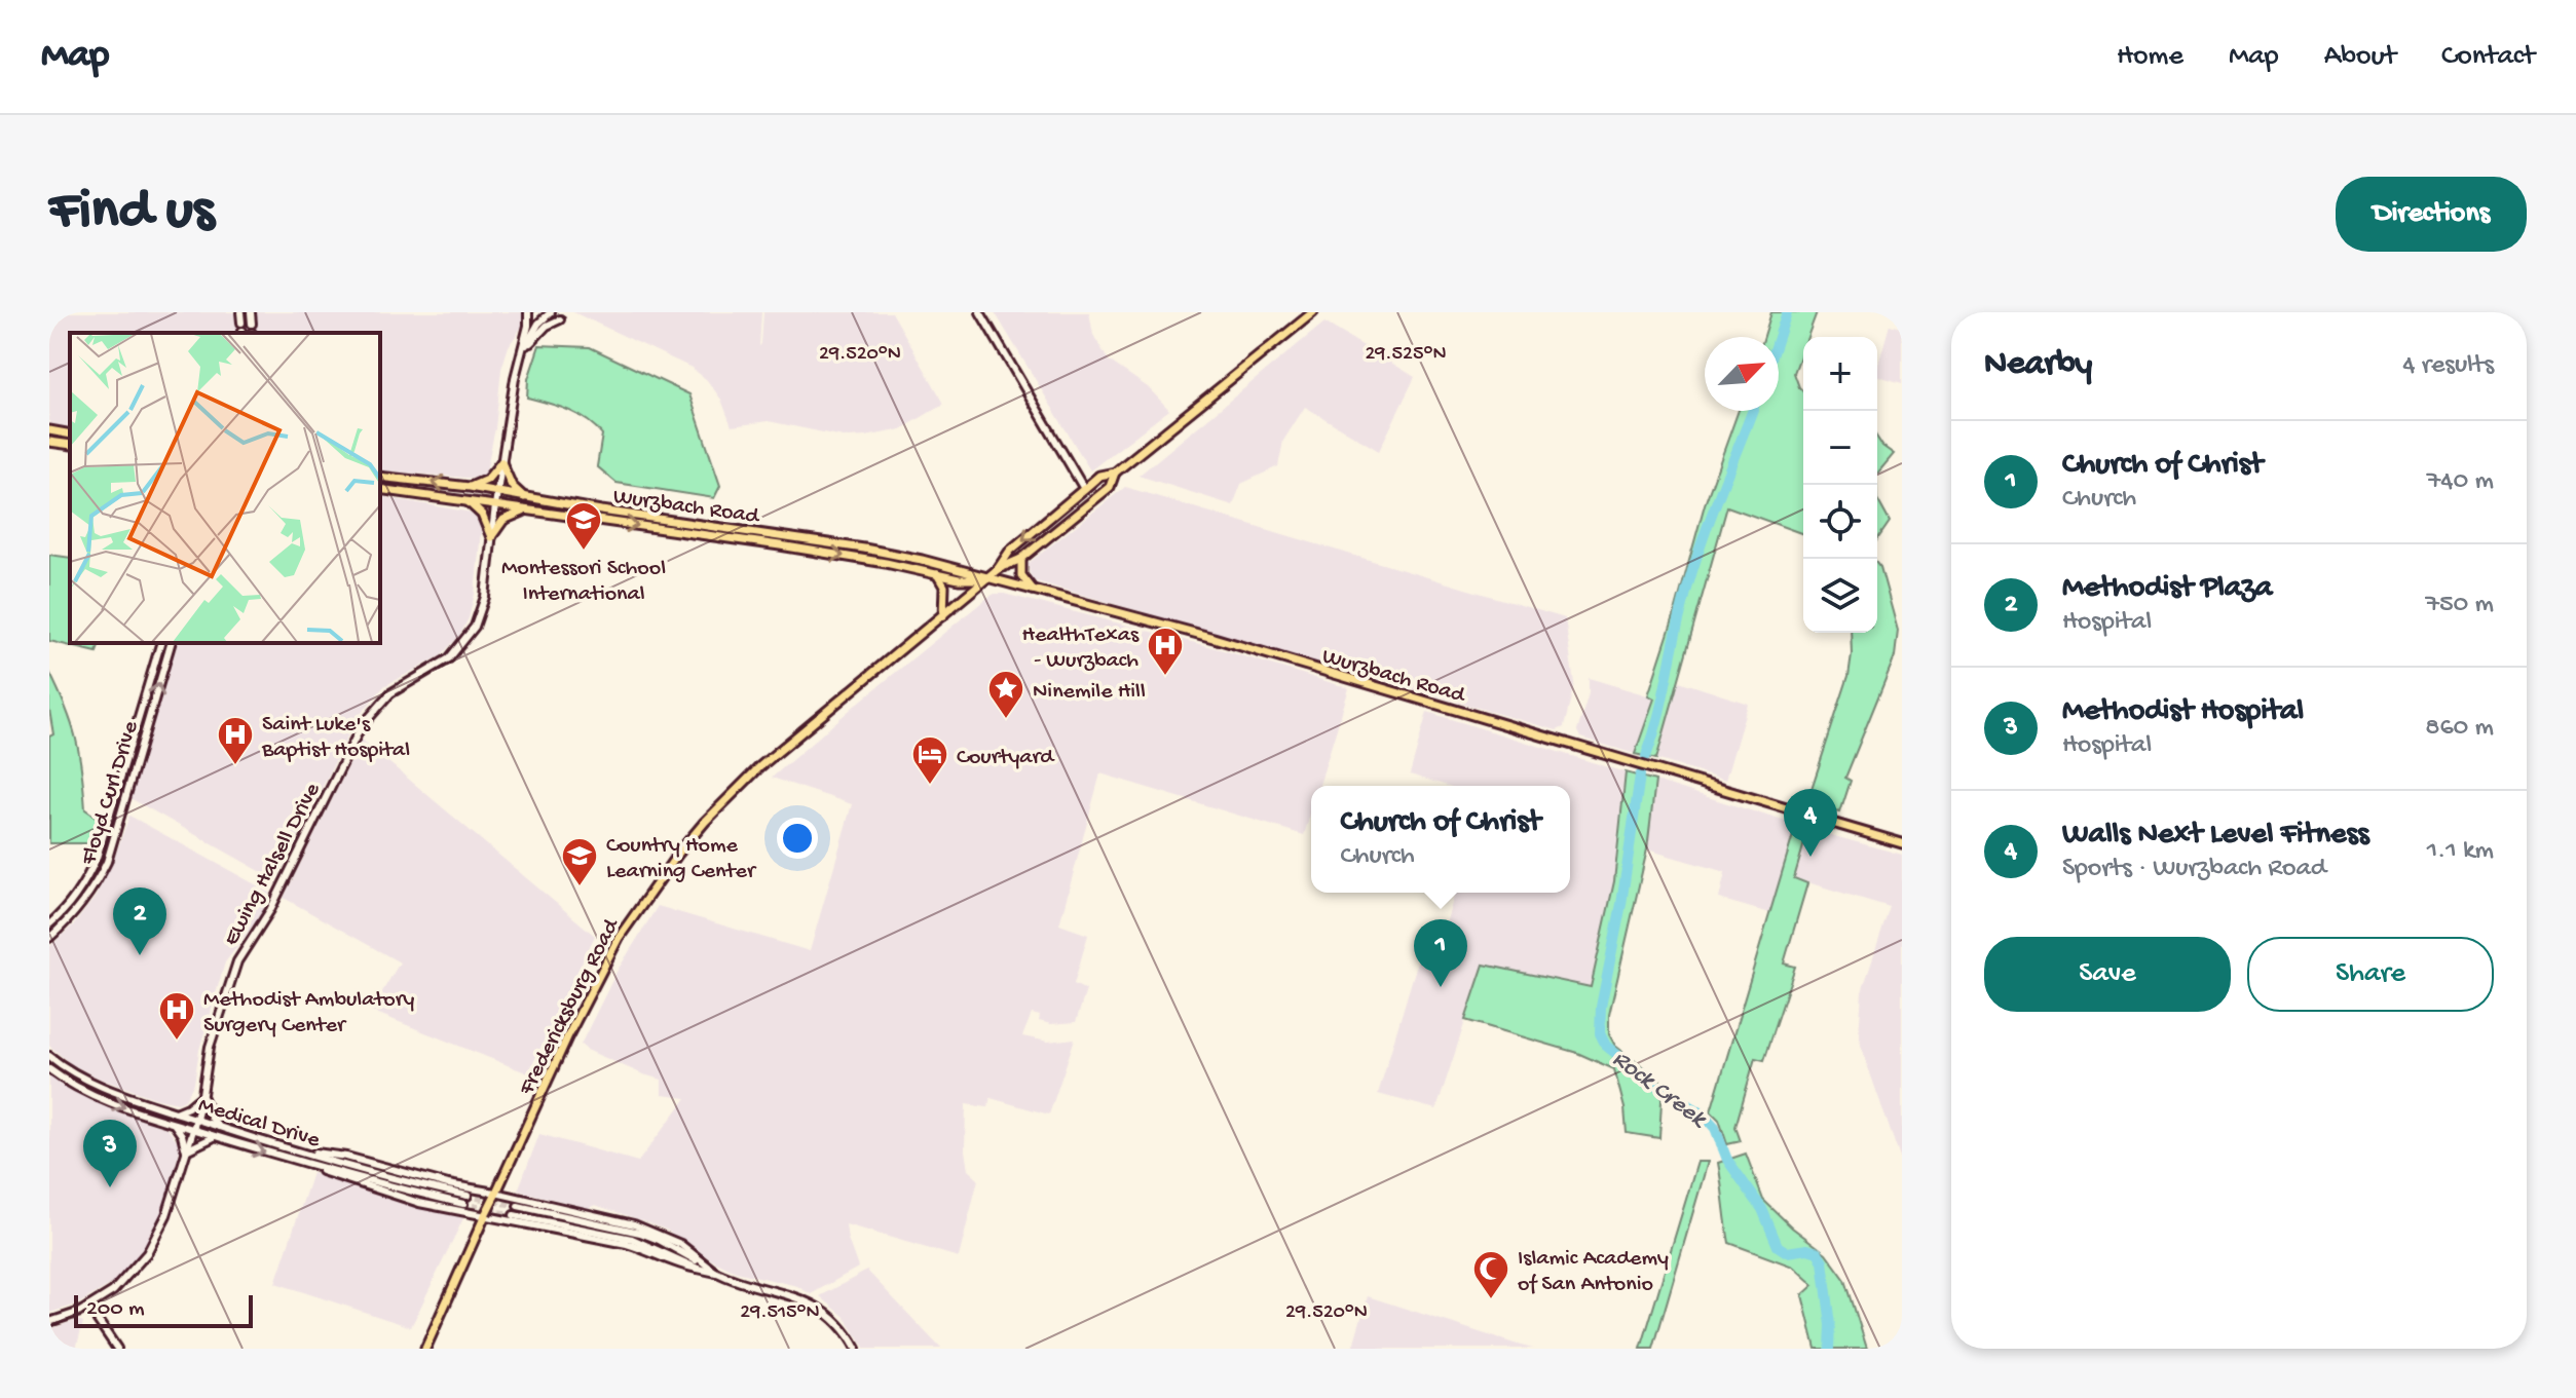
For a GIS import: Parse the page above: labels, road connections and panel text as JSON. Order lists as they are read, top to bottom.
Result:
{
  "streets": {
    "main road": ["Wurzbach Road", "Fredericksburg Road"],
    "street": ["Floyd Curl Drive", "Ewing Halsell Drive", "Medical Drive"]
  },
  "crossings": [
    ["Wurzbach Road", "Ewing Halsell Drive"],
    ["Wurzbach Road", "Fredericksburg Road"],
    ["Ewing Halsell Drive", "Medical Drive"]
  ],
  "water": ["Rock Creek"],
  "places": {
    "school or university": ["Montessori School International", "Country Home Learning Center"],
    "hospital": ["HealthTexas - Wurzbach", "Saint Luke's Baptist Hospital", "Methodist Ambulatory Surgery Center"],
    "place": ["Ninemile Hill"],
    "hotel": ["Courtyard"],
    "mosque": ["Islamic Academy of San Antonio"]
  },
  "scale_bar": "200 m",
  "north": "top right",
  "page": {
    "header": "Map",
    "nav": [
      "Home",
      "Map",
      "About",
      "Contact"
    ],
    "buttons": [
      "Directions",
      ["Save", "Share"]
    ],
    "title": "Find us",
    "heading": ["Nearby", "4 results"],
    "map_buttons": ["+", "−"],
    "list": [
      {
        "mark": "1",
        "name": "Church of Christ",
        "note": "Church",
        "value": "740 m"
      },
      {
        "mark": "2",
        "name": "Methodist Plaza",
        "note": "Hospital",
        "value": "750 m"
      },
      {
        "mark": "3",
        "name": "Methodist Hospital",
        "note": "Hospital",
        "value": "860 m"
      },
      {
        "mark": "4",
        "name": "Walls Next Level Fitness",
        "note": "Sports · Wurzbach Road",
        "value": "1.1 km"
      }
    ],
    "popup": ["Church of Christ", "Church"],
    "pins": [
      "4",
      "2",
      "1",
      "3"
    ],
    "scale": "200 m"
  },
  "coordinates": ["29.520°N", "29.525°N", "29.515°N"]
}
